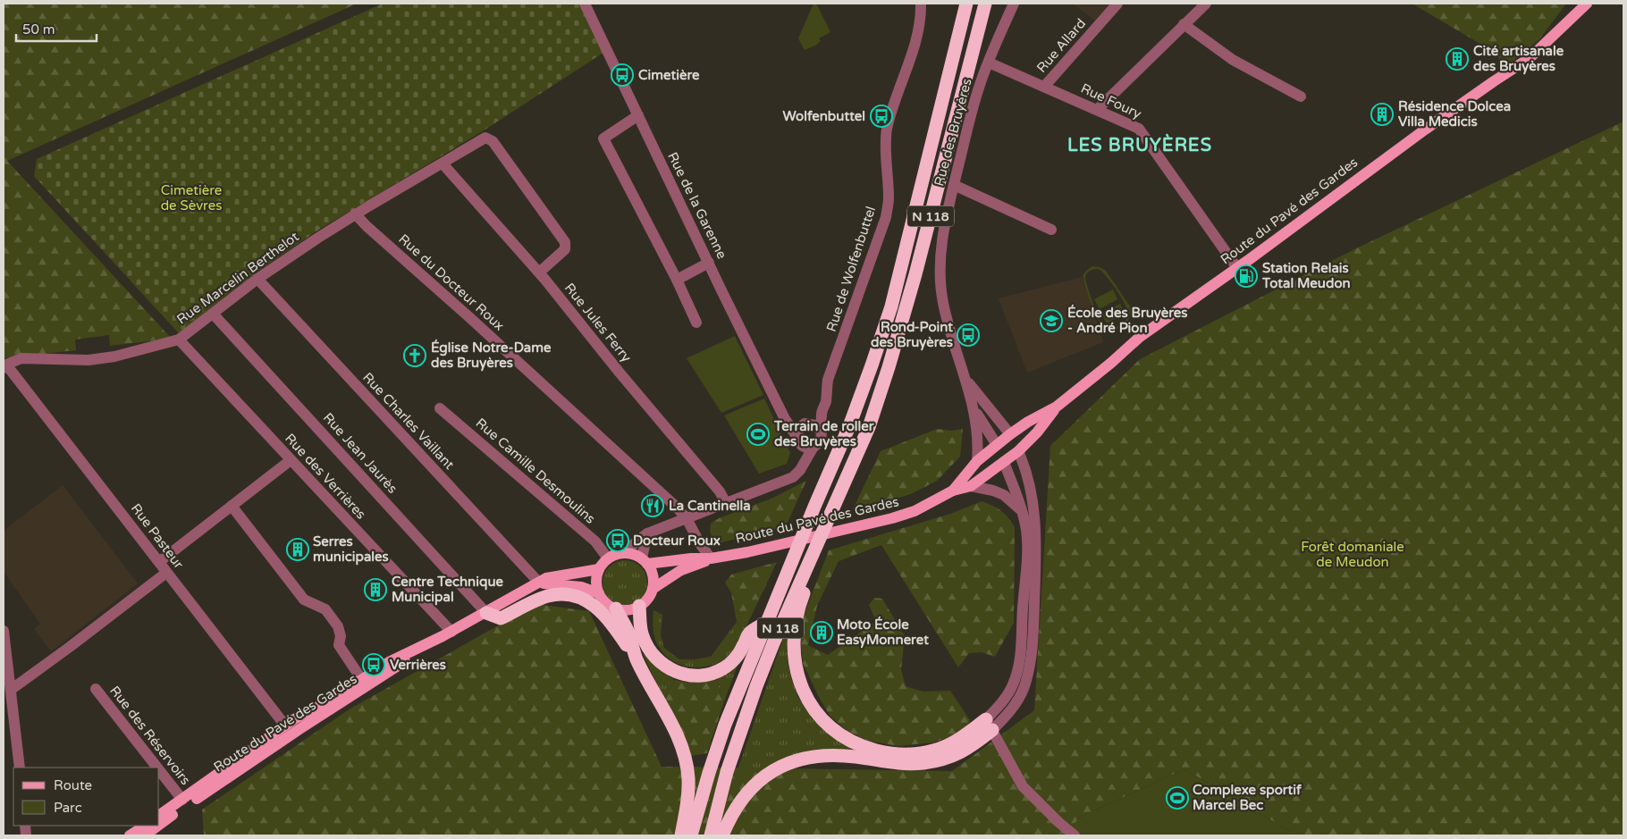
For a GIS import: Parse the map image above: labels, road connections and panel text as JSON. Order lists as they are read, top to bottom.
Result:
{
  "streets": {
    "highway": ["N 118"],
    "main road": ["Route du Pavé des Gardes"],
    "street": [
      "Rue Allard",
      "Rue Foury",
      "Rue des Bruyères",
      "Rue de la Garenne",
      "Rue de Wolfenbuttel",
      "Rue Marcelin Berthelot",
      "Rue du Docteur Roux",
      "Rue Jules Ferry",
      "Rue Charles Vaillant",
      "Rue Jean Jaurès",
      "Rue Camille Desmoulins",
      "Rue des Verrières",
      "Rue Pasteur",
      "Rue des Réservoirs"
    ]
  },
  "crossings": [
    ["Rue Allard", "Rue Foury"],
    ["Rue Foury", "Rue des Bruyères"],
    ["Rue Foury", "Route du Pavé des Gardes"],
    ["Rue des Bruyères", "Route du Pavé des Gardes"],
    ["Rue de la Garenne", "Rue de Wolfenbuttel"],
    ["Route du Pavé des Gardes", "Rue du Docteur Roux"],
    ["Route du Pavé des Gardes", "Rue Charles Vaillant"],
    ["Route du Pavé des Gardes", "Rue Jean Jaurès"],
    ["Route du Pavé des Gardes", "Rue Camille Desmoulins"],
    ["Route du Pavé des Gardes", "Rue des Verrières"],
    ["Route du Pavé des Gardes", "Rue Pasteur"],
    ["Route du Pavé des Gardes", "Rue des Réservoirs"],
    ["Rue Marcelin Berthelot", "Rue du Docteur Roux"],
    ["Rue Marcelin Berthelot", "Rue Jules Ferry"],
    ["Rue Marcelin Berthelot", "Rue Charles Vaillant"],
    ["Rue Marcelin Berthelot", "Rue Jean Jaurès"],
    ["Rue Marcelin Berthelot", "Rue des Verrières"],
    ["Rue Marcelin Berthelot", "Rue Pasteur"]
  ],
  "districts": ["LES BRUYÈRES"],
  "parks": ["Cimetière de Sèvres", "Forêt domaniale de Meudon"],
  "places": {
    "building": [
      "Cité artisanale des Bruyères",
      "Résidence Dolcea Villa Medicis",
      "Serres municipales",
      "Centre Technique Municipal",
      "Moto École EasyMonneret"
    ],
    "bus stop": [
      "Cimetière",
      "Wolfenbuttel",
      "Rond-Point des Bruyères",
      "Docteur Roux",
      "Verrières"
    ],
    "fuel station": ["Station Relais Total Meudon"],
    "school or university": ["École des Bruyères - André Pion"],
    "church": ["Église Notre-Dame des Bruyères"],
    "sports": ["Terrain de roller des Bruyères", "Complexe sportif Marcel Bec"],
    "restaurant": ["La Cantinella"]
  },
  "legend": ["Route", "Parc"],
  "scale_bar": "50 m"
}
